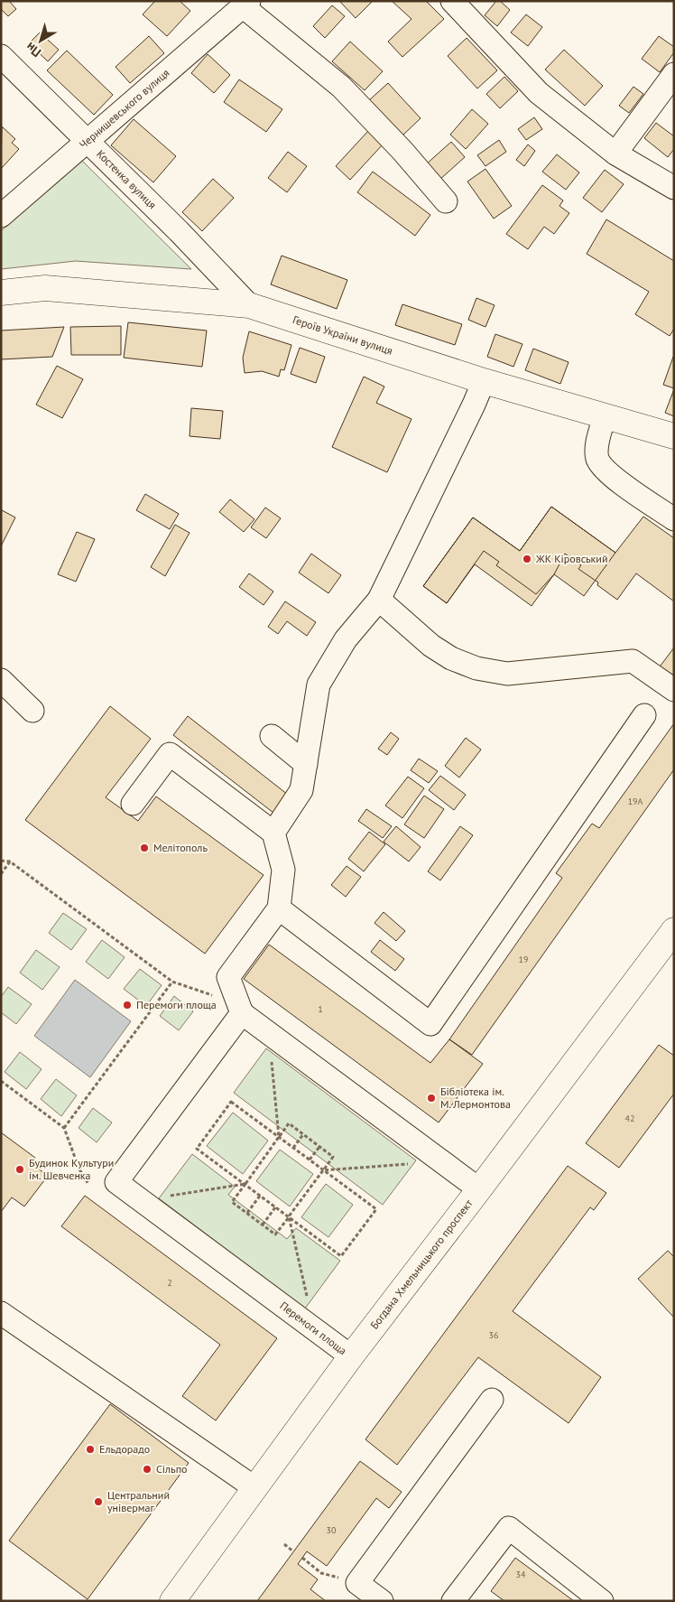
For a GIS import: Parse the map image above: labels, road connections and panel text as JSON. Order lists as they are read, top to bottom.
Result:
{
  "streets": {
    "main road": ["Героїв України вулиця", "Богдана Хмельницького проспект"],
    "street": ["Чернишевського вулиця", "Костенка вулиця", "Перемоги площа"]
  },
  "crossings": [
    ["Чернишевського вулиця", "Костенка вулиця"],
    ["Костенка вулиця", "Героїв України вулиця"],
    ["Богдана Хмельницького проспект", "Перемоги площа"]
  ],
  "places": [
    "ЖК Кіровський",
    "Мелітополь",
    "Перемоги площа",
    "Бібліотека ім. М. Лермонтова",
    "Будинок Культури ім. Шевченка",
    "Ельдорадо",
    "Сільпо",
    "Центральний універмаг"
  ],
  "house_numbers": [
    "19А",
    "19",
    "1",
    "42",
    "2",
    "36",
    "30",
    "34"
  ],
  "north": "bottom left"
}
